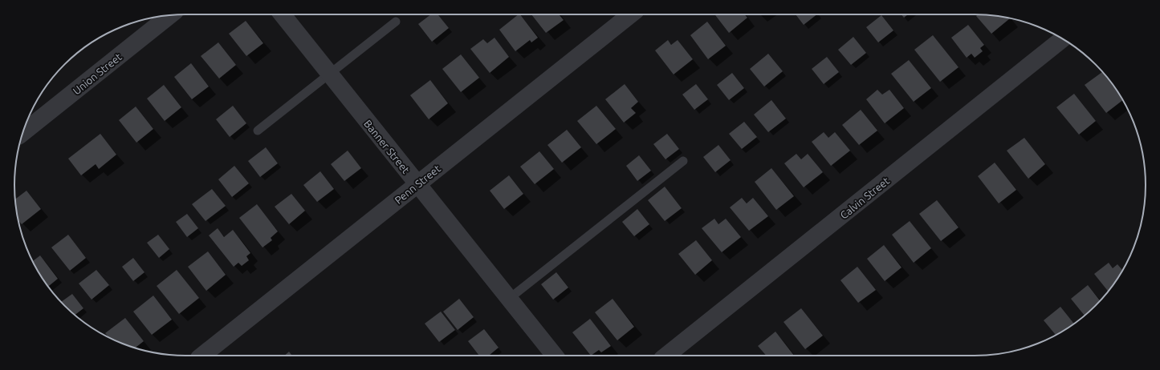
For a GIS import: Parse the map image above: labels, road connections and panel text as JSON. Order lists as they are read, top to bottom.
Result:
{
  "streets": {
    "street": [
      "Union Street",
      "Banner Street",
      "Penn Street",
      "Calvin Street"
    ]
  },
  "crossings": [
    ["Banner Street", "Penn Street"]
  ]
}
